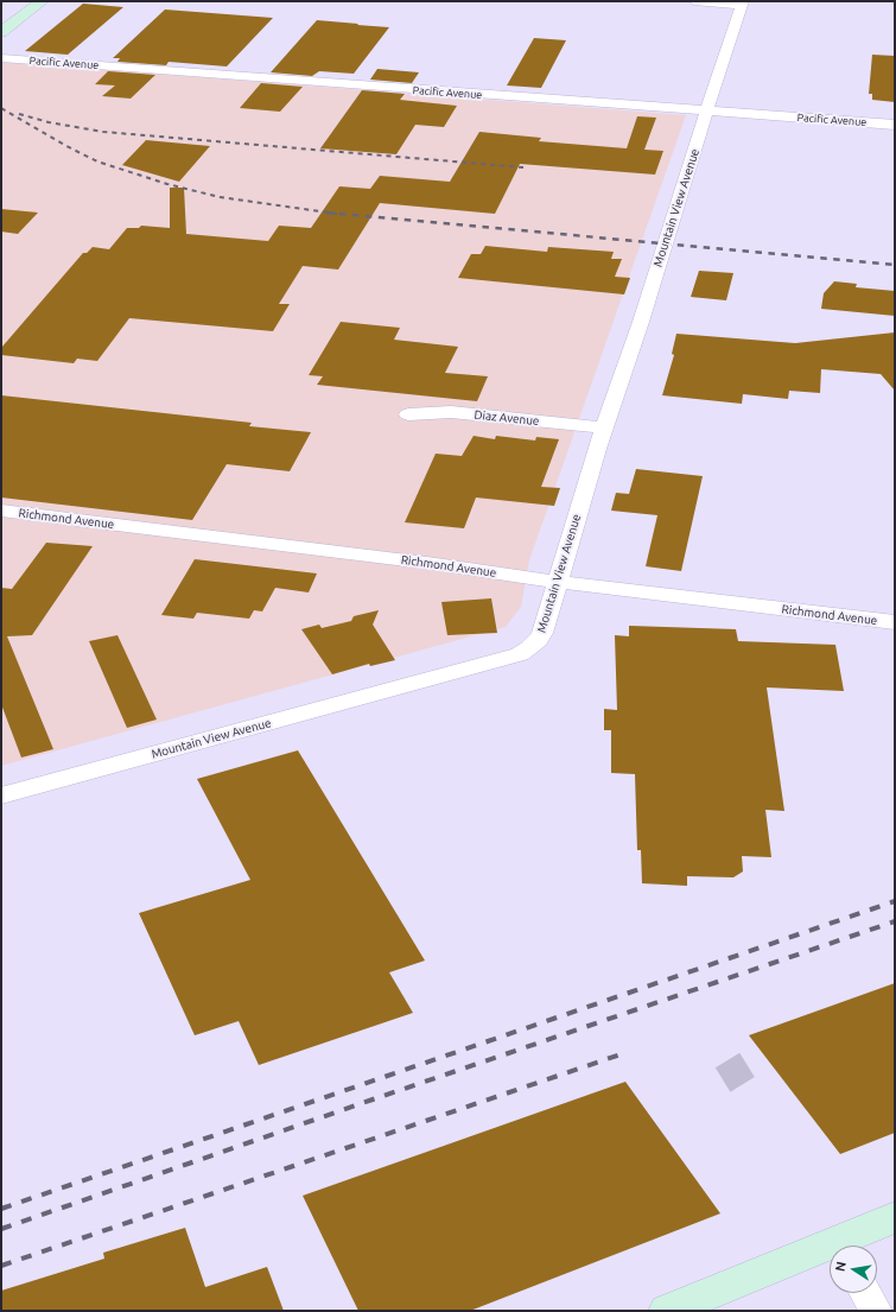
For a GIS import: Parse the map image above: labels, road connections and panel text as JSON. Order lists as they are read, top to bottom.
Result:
{
  "streets": {
    "street": [
      "Pacific Avenue",
      "Mountain View Avenue",
      "Diaz Avenue",
      "Richmond Avenue"
    ]
  },
  "crossings": [
    ["Pacific Avenue", "Mountain View Avenue"],
    ["Mountain View Avenue", "Diaz Avenue"],
    ["Mountain View Avenue", "Richmond Avenue"]
  ],
  "north": "left"
}
